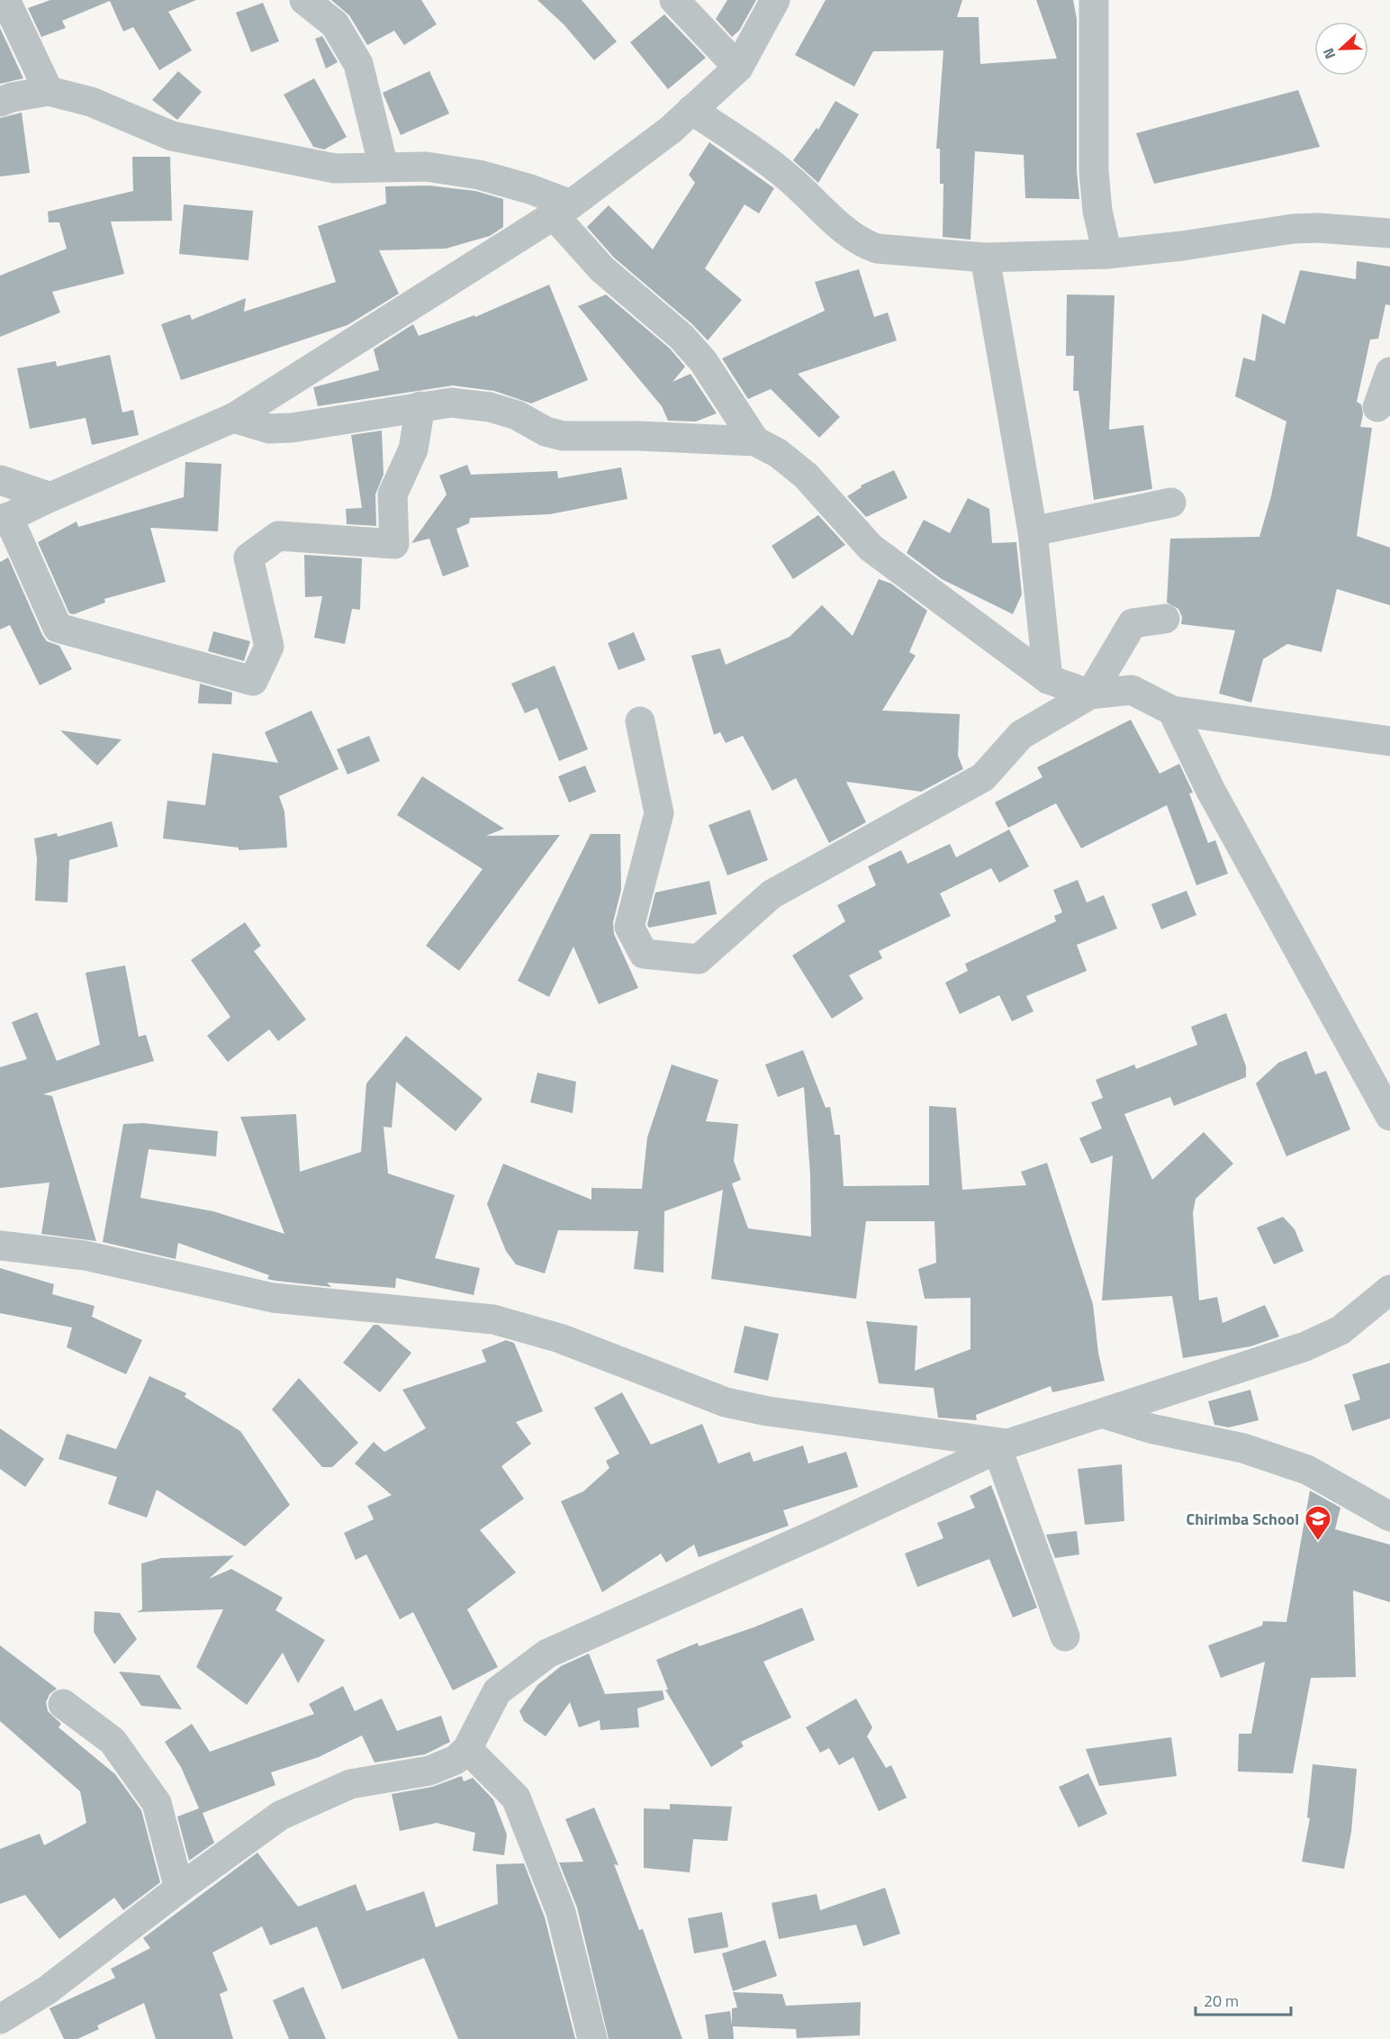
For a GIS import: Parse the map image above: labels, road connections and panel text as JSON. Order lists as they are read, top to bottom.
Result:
{
  "places": {
    "school or university": ["Chirimba School"]
  },
  "scale_bar": "20 m",
  "north": "left"
}
